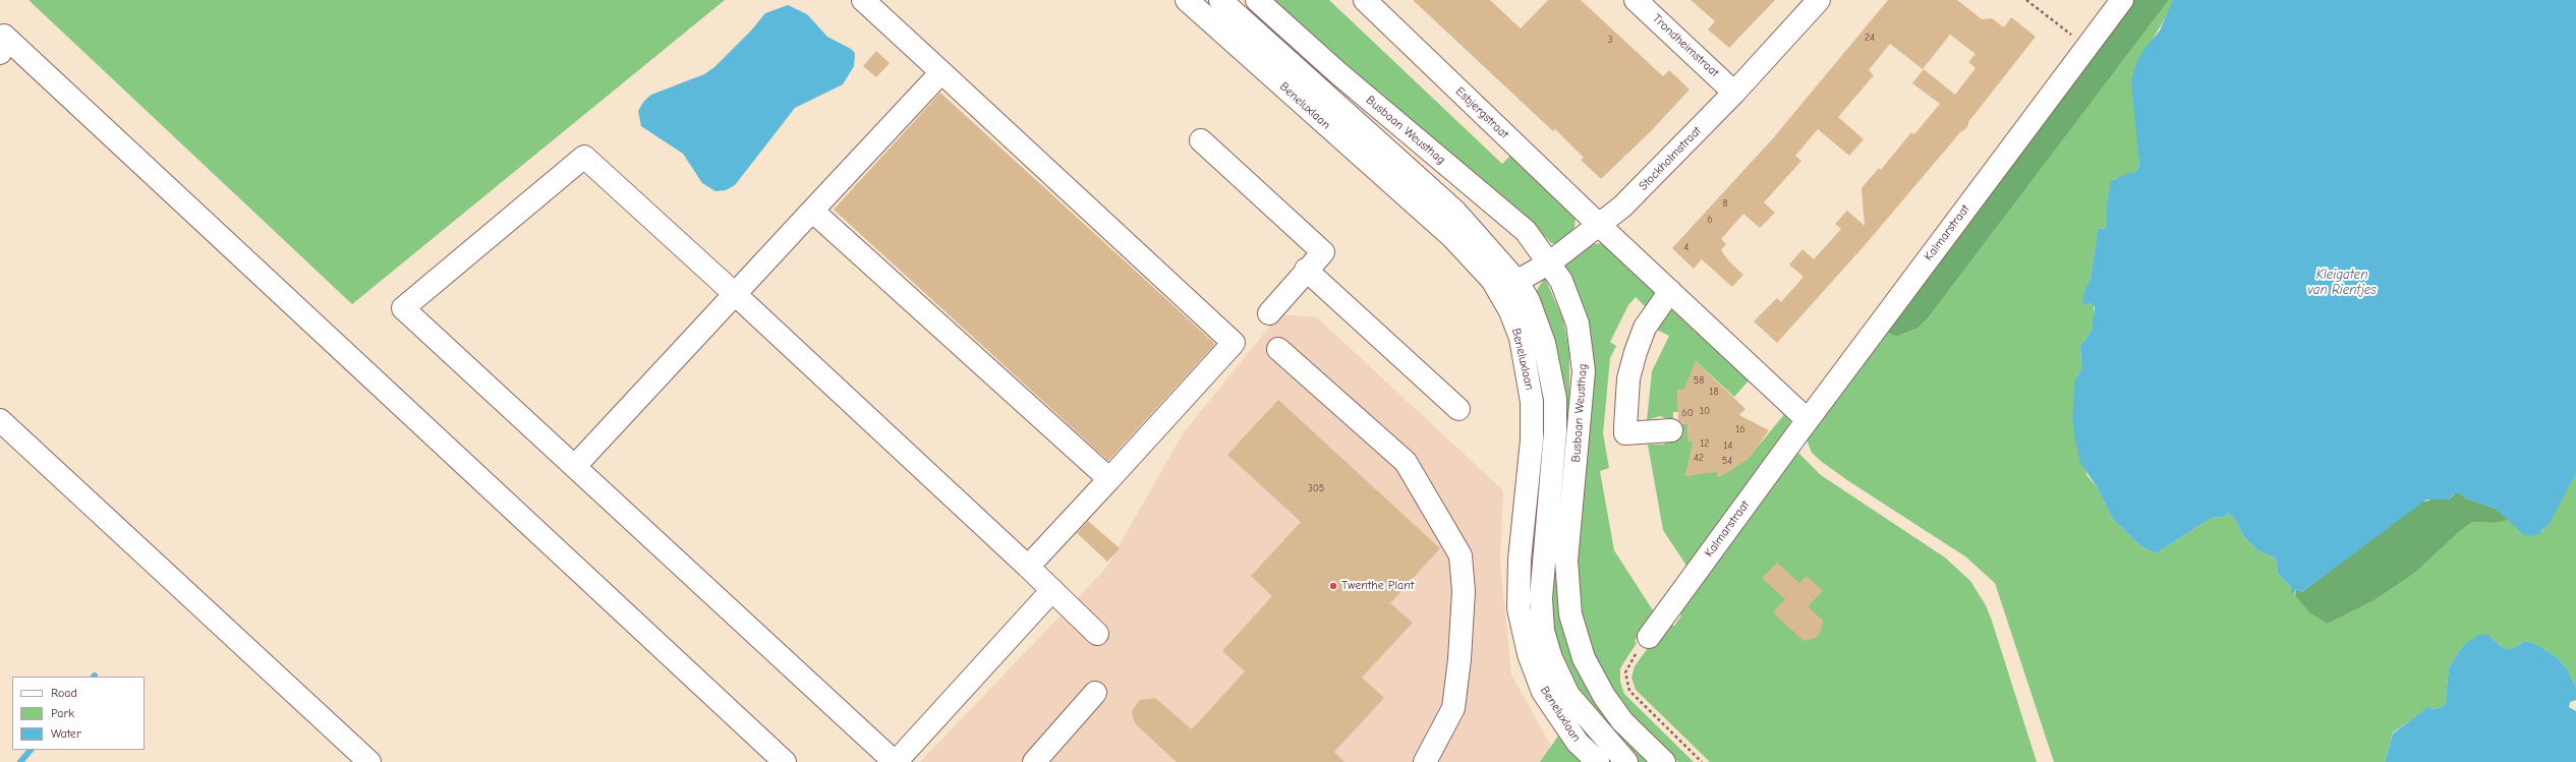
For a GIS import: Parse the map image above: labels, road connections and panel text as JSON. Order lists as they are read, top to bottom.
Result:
{
  "streets": {
    "street": [
      "Trondheimstraat",
      "Beneluxlaan",
      "Esbjergstraat",
      "Busbaan Weusthag",
      "Stockholmstraat",
      "Kalmarstraat"
    ]
  },
  "crossings": [
    ["Trondheimstraat", "Stockholmstraat"],
    ["Beneluxlaan", "Stockholmstraat"],
    ["Esbjergstraat", "Stockholmstraat"],
    ["Busbaan Weusthag", "Stockholmstraat"]
  ],
  "water": ["Kleigaten van Rientjes"],
  "places": ["Twenthe Plant"],
  "house_numbers": [
    "24",
    "3",
    "8",
    "6",
    "4",
    "58",
    "18",
    "10",
    "60",
    "16",
    "12",
    "14",
    "42",
    "54",
    "305"
  ],
  "legend": ["Road", "Park", "Water"]
}
